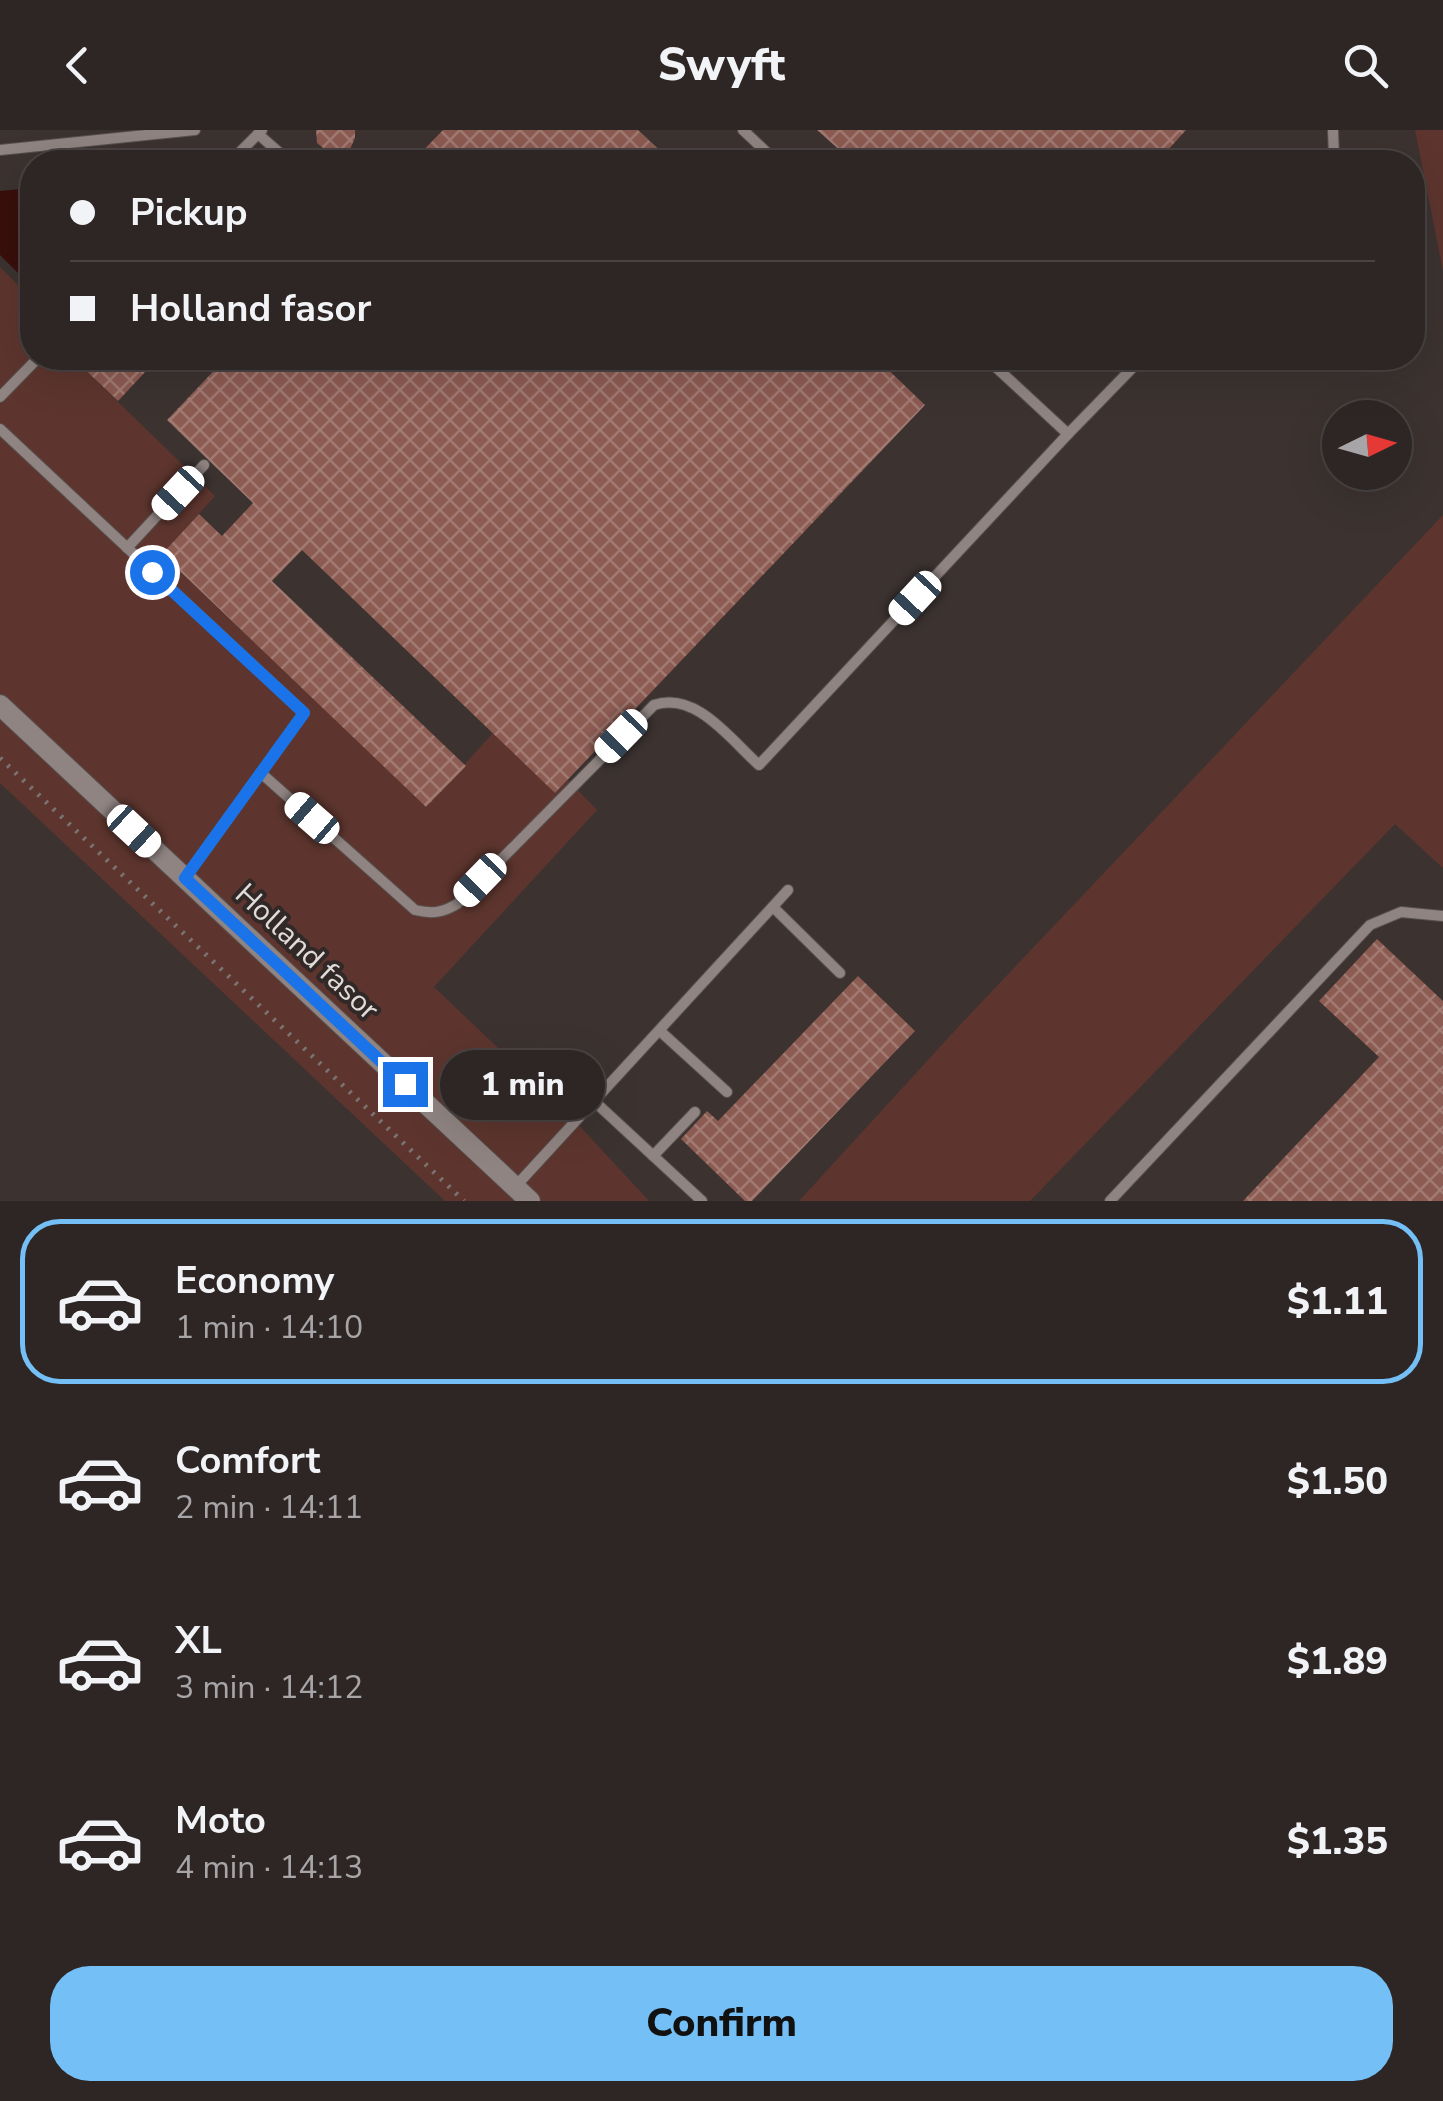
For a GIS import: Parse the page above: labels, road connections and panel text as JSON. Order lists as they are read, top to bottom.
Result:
{
  "streets": {
    "street": ["Holland fasor"]
  },
  "north": "right",
  "page": {
    "header": "Swyft",
    "banner": ["Pickup", "Holland fasor"],
    "bubble": "1 min",
    "list": [
      {
        "name": "Economy",
        "note": "1 min · 14:10",
        "value": "$1.11"
      },
      {
        "name": "Comfort",
        "note": "2 min · 14:11",
        "value": "$1.50"
      },
      {
        "name": "XL",
        "note": "3 min · 14:12",
        "value": "$1.89"
      },
      {
        "name": "Moto",
        "note": "4 min · 14:13",
        "value": "$1.35"
      }
    ],
    "buttons": "Confirm"
  }
}
